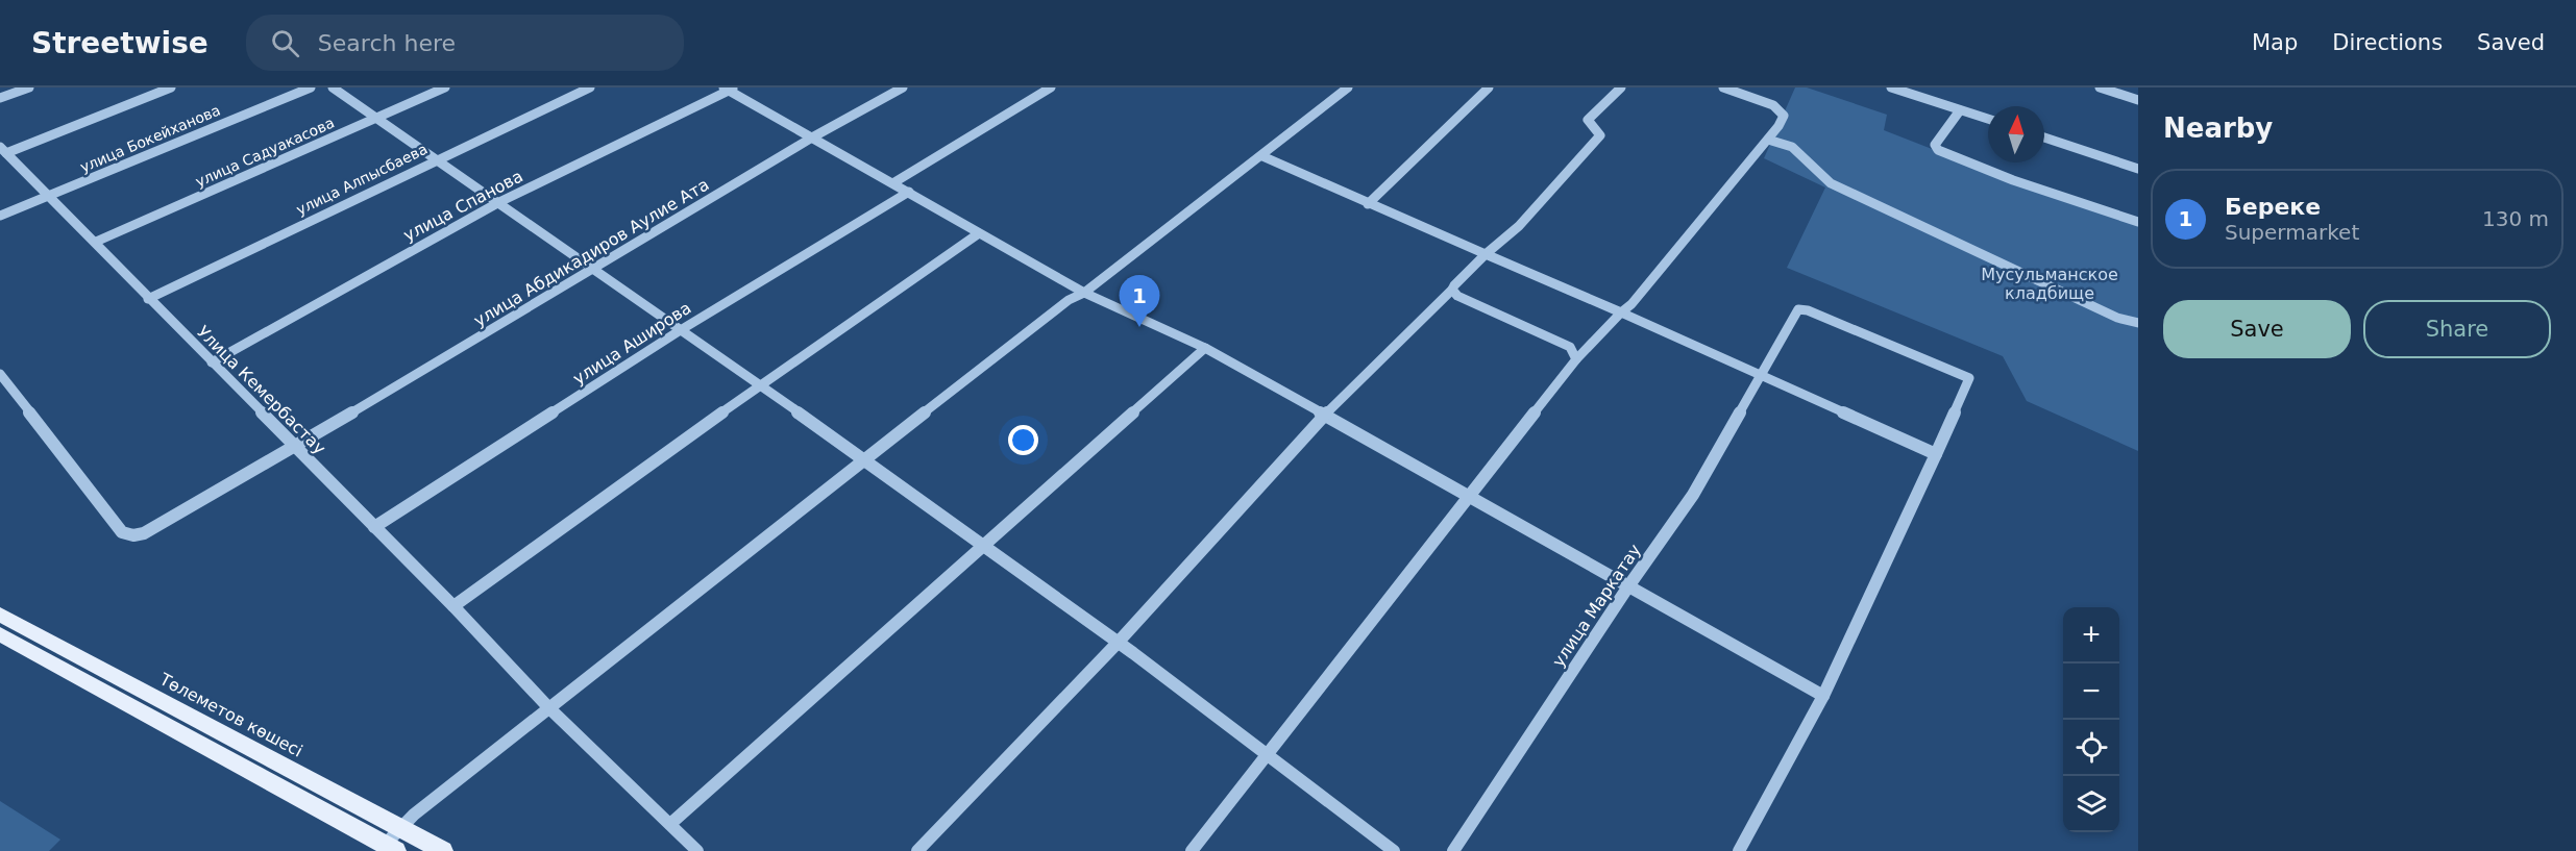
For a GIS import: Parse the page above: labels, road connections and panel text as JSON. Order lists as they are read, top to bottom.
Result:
{
  "streets": {
    "main road": ["Төлеметов көшесі"],
    "street": [
      "улица Бокейханова",
      "улица Садуакасова",
      "улица Алпысбаева",
      "улица Спанова",
      "улица Абдикадиров Аулие Ата",
      "улица Аширова",
      "Улица Кемербастау",
      "улица Маркатау"
    ]
  },
  "crossings": [
    ["улица Бокейханова", "Улица Кемербастау"],
    ["улица Садуакасова", "Улица Кемербастау"],
    ["улица Алпысбаева", "Улица Кемербастау"],
    ["улица Спанова", "Улица Кемербастау"],
    ["улица Абдикадиров Аулие Ата", "Улица Кемербастау"],
    ["улица Аширова", "Улица Кемербастау"]
  ],
  "parks": ["Мусульманское кладбище"],
  "north": "top",
  "page": {
    "header": "Streetwise",
    "search": "Search here",
    "nav": ["Map", "Directions", "Saved"],
    "heading": "Nearby",
    "list": [
      {
        "mark": "1",
        "name": "Береке",
        "note": "Supermarket",
        "value": "130 m"
      }
    ],
    "pins": "1",
    "buttons": ["Save", "Share"],
    "map_buttons": ["+", "−"]
  }
}
